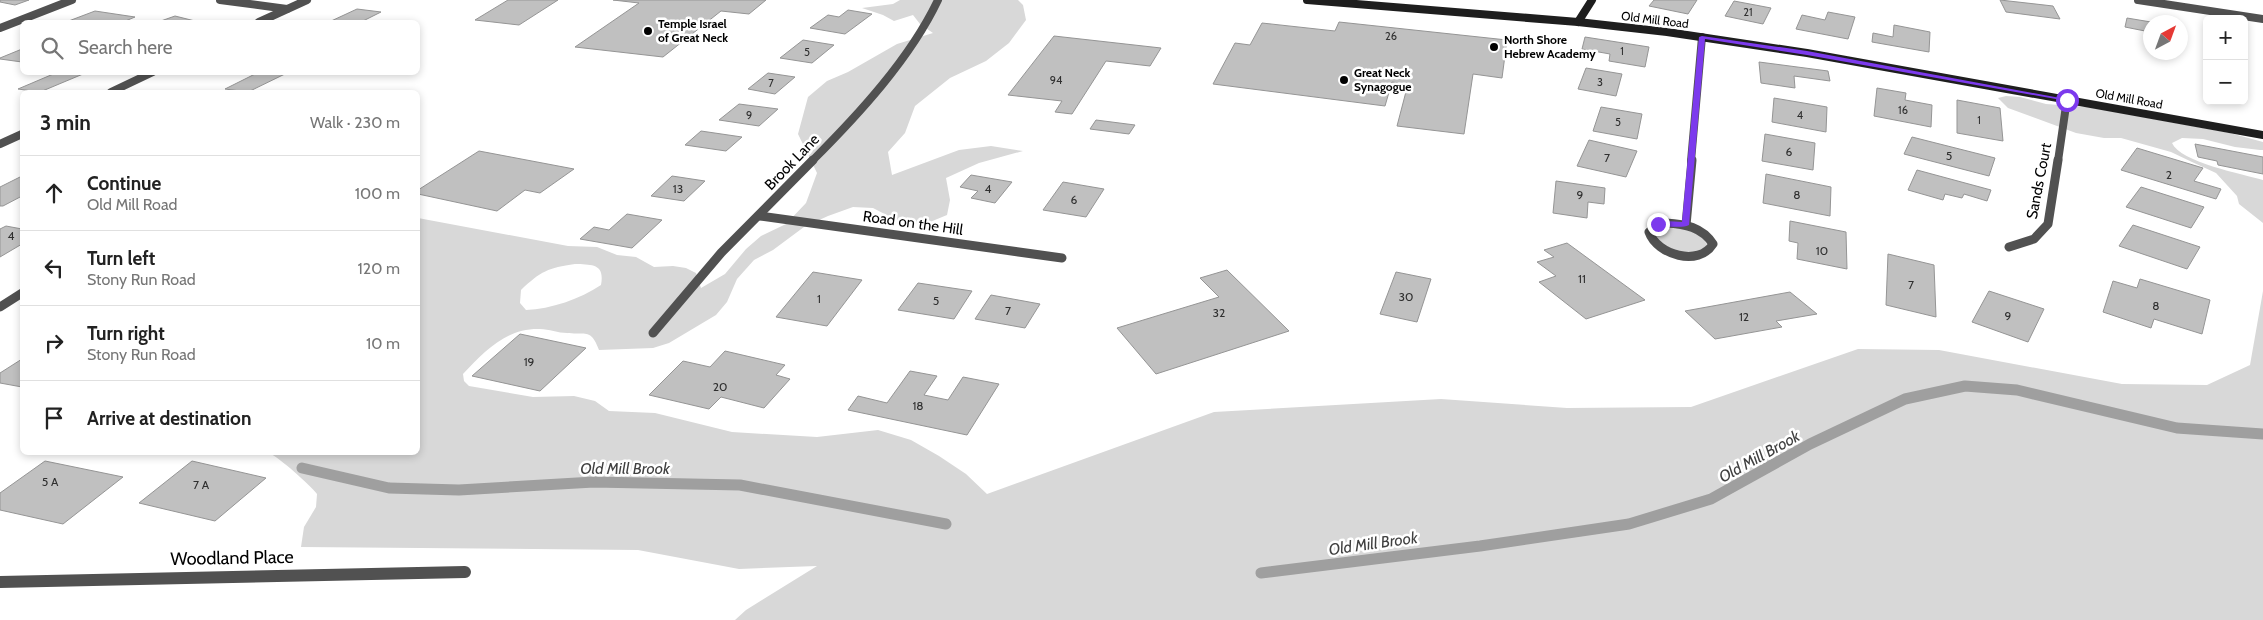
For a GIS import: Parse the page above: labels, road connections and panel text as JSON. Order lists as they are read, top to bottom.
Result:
{
  "streets": {
    "street": [
      "Old Mill Road",
      "Brook Lane",
      "Sands Court",
      "Road on the Hill",
      "Woodland Place"
    ]
  },
  "crossings": [
    ["Old Mill Road", "Sands Court"],
    ["Brook Lane", "Road on the Hill"]
  ],
  "water": ["Old Mill Brook"],
  "places": ["Temple Israel of Great Neck", "North Shore Hebrew Academy", "Great Neck Synagogue"],
  "house_numbers": [
    "21",
    "26",
    "1",
    "5",
    "94",
    "3",
    "7",
    "16",
    "9",
    "4",
    "1",
    "5",
    "6",
    "5",
    "7",
    "2",
    "13",
    "4",
    "9",
    "8",
    "6",
    "4",
    "10",
    "11",
    "7",
    "30",
    "1",
    "5",
    "8",
    "7",
    "32",
    "9",
    "12",
    "19",
    "20",
    "18",
    "5 A",
    "7 A"
  ],
  "north": "top right",
  "page": {
    "map_buttons": ["+", "−"],
    "search": "Search here",
    "heading": ["3 min", "Walk · 230 m"],
    "list": [
      ["Continue", "Old Mill Road", "100 m"],
      ["Turn left", "Stony Run Road", "120 m"],
      ["Turn right", "Stony Run Road", "10 m"],
      "Arrive at destination"
    ]
  }
}
